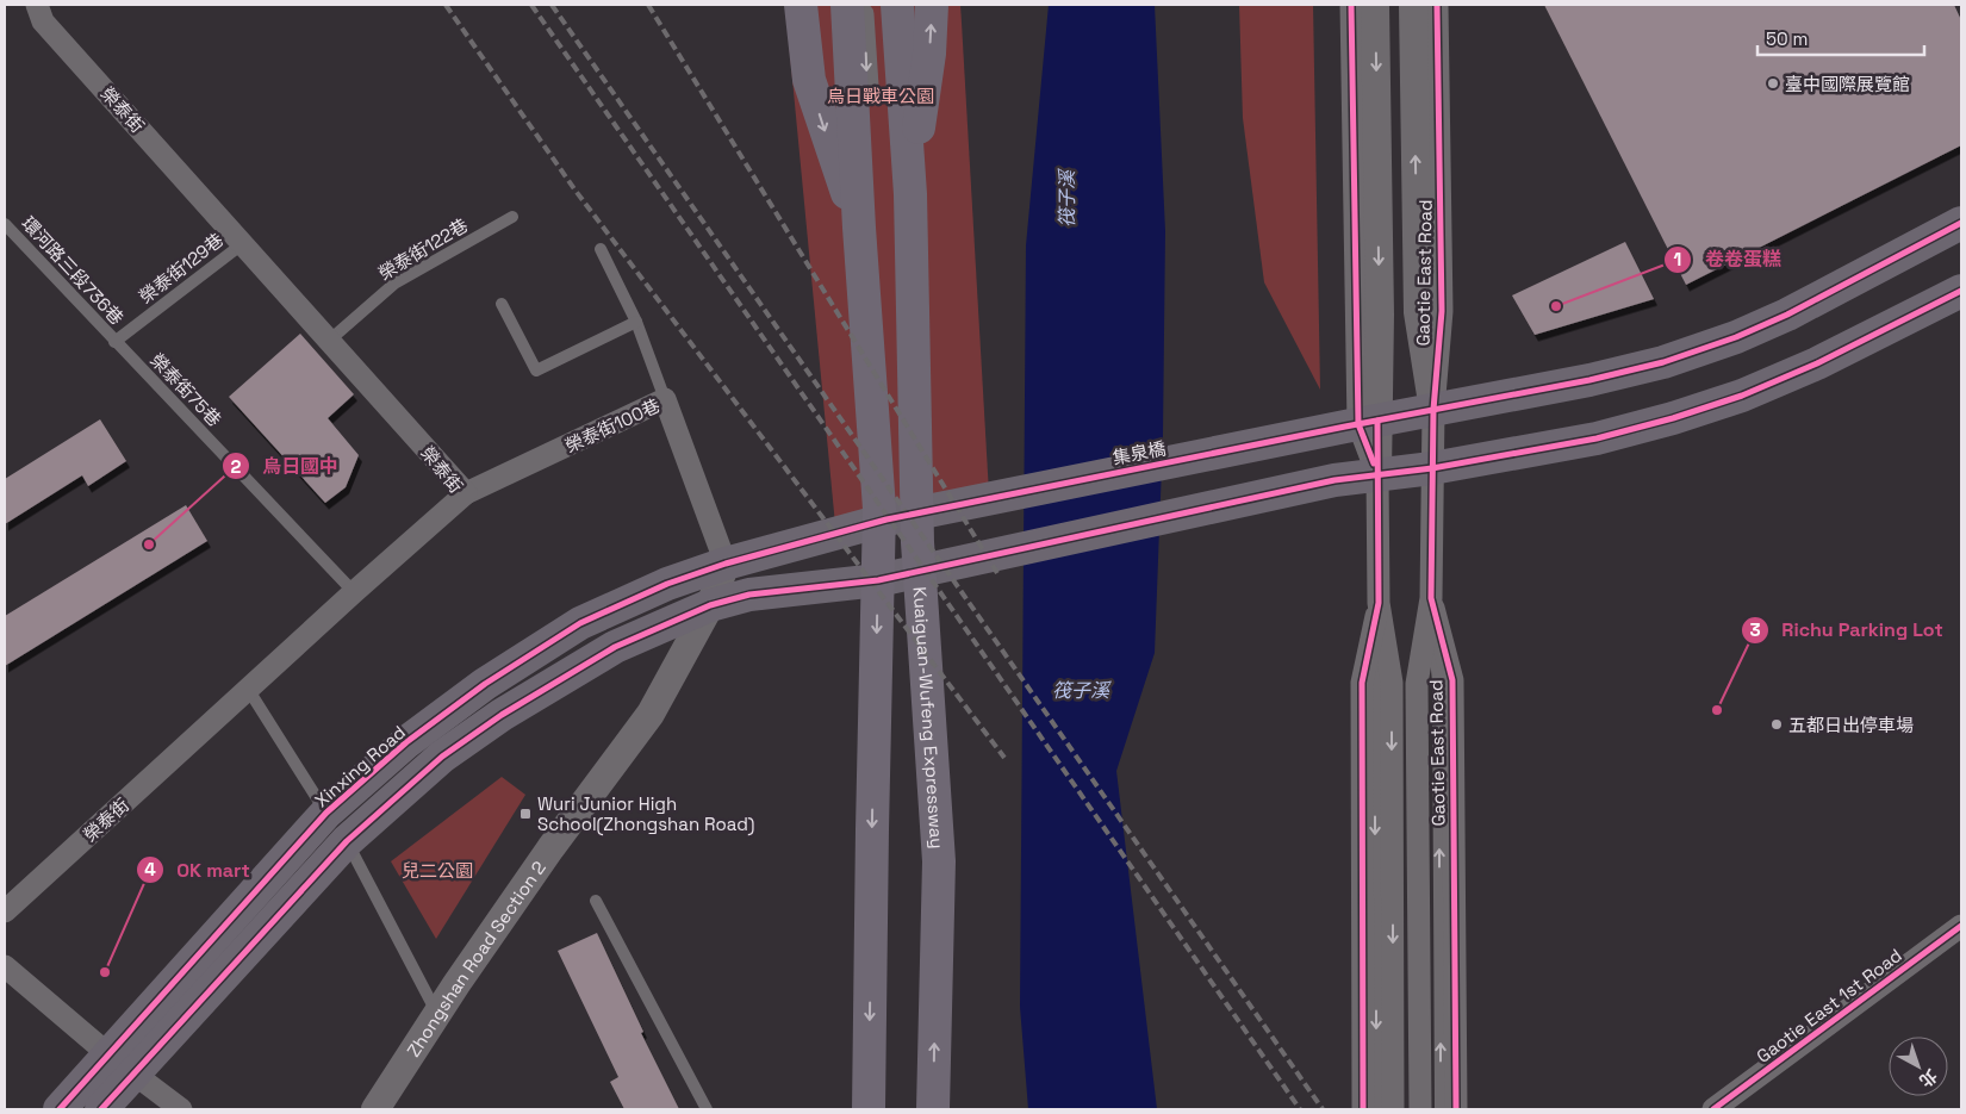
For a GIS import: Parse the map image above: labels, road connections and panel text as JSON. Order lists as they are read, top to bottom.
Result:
{
  "streets": {
    "highway": ["Kuaiguan-Wufeng Expressway"],
    "main road": ["集泉橋", "Xinxing Road"],
    "street": [
      "榮泰街",
      "Gaotie East Road",
      "榮泰街100巷",
      "Zhongshan Road Section 2",
      "Gaotie East 1st Road"
    ],
    "lane": [
      "榮泰街122巷",
      "榮泰街129巷",
      "環河路三段736巷",
      "榮泰街75巷"
    ]
  },
  "crossings": [
    ["榮泰街", "榮泰街122巷"],
    ["榮泰街", "榮泰街129巷"],
    ["榮泰街", "榮泰街75巷"],
    ["榮泰街", "榮泰街100巷"],
    ["榮泰街129巷", "環河路三段736巷"],
    ["榮泰街129巷", "榮泰街75巷"],
    ["環河路三段736巷", "榮泰街75巷"],
    ["Gaotie East Road", "集泉橋"],
    ["榮泰街100巷", "Xinxing Road"],
    ["榮泰街100巷", "Zhongshan Road Section 2"],
    ["集泉橋", "Xinxing Road"],
    ["Xinxing Road", "Zhongshan Road Section 2"]
  ],
  "water": ["筏子溪"],
  "parks": ["烏日戰車公園", "兒二公園"],
  "places": {
    "other": [
      "臺中國際展覽館",
      "卷卷蛋糕",
      "烏日國中",
      "Richu Parking Lot",
      "五都日出停車場",
      "OK mart"
    ],
    "transit": ["Wuri Junior High School(Zhongshan Road)"]
  },
  "scale_bar": "50 m",
  "north": "bottom right"
}
